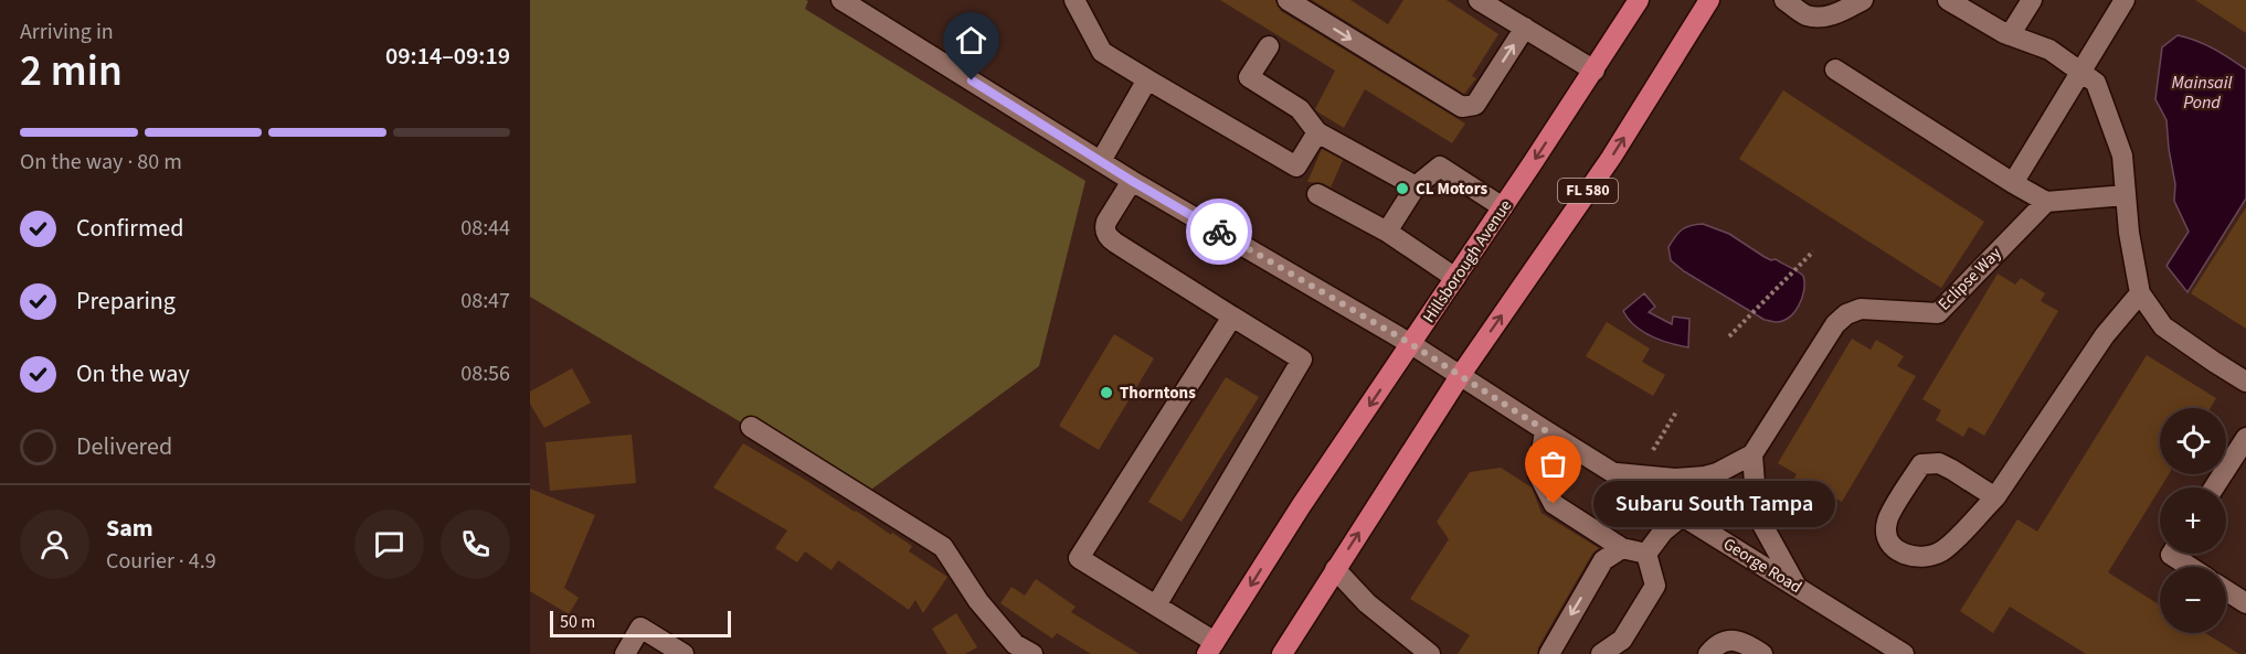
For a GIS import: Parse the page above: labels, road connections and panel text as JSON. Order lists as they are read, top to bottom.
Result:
{
  "streets": {
    "main road": ["FL 580", "Hillsborough Avenue"],
    "street": ["Eclipse Way", "George Road"]
  },
  "crossings": [
    ["FL 580", "George Road"],
    ["Hillsborough Avenue", "George Road"]
  ],
  "water": ["Mainsail Pond"],
  "places": ["CL Motors", "Thorntons", "Subaru South Tampa"],
  "scale_bar": "50 m",
  "page": {
    "heading": ["2 min", "Arriving in", "09:14–09:19"],
    "panel": ["Sam", "Courier · 4.9"],
    "bar": "On the way · 80 m",
    "list": [
      ["Confirmed", "08:44"],
      ["Preparing", "08:47"],
      ["On the way", "08:56"],
      "Delivered"
    ],
    "map_buttons": ["+", "−"],
    "bubble": "Subaru South Tampa",
    "scale": "50 m"
  }
}
